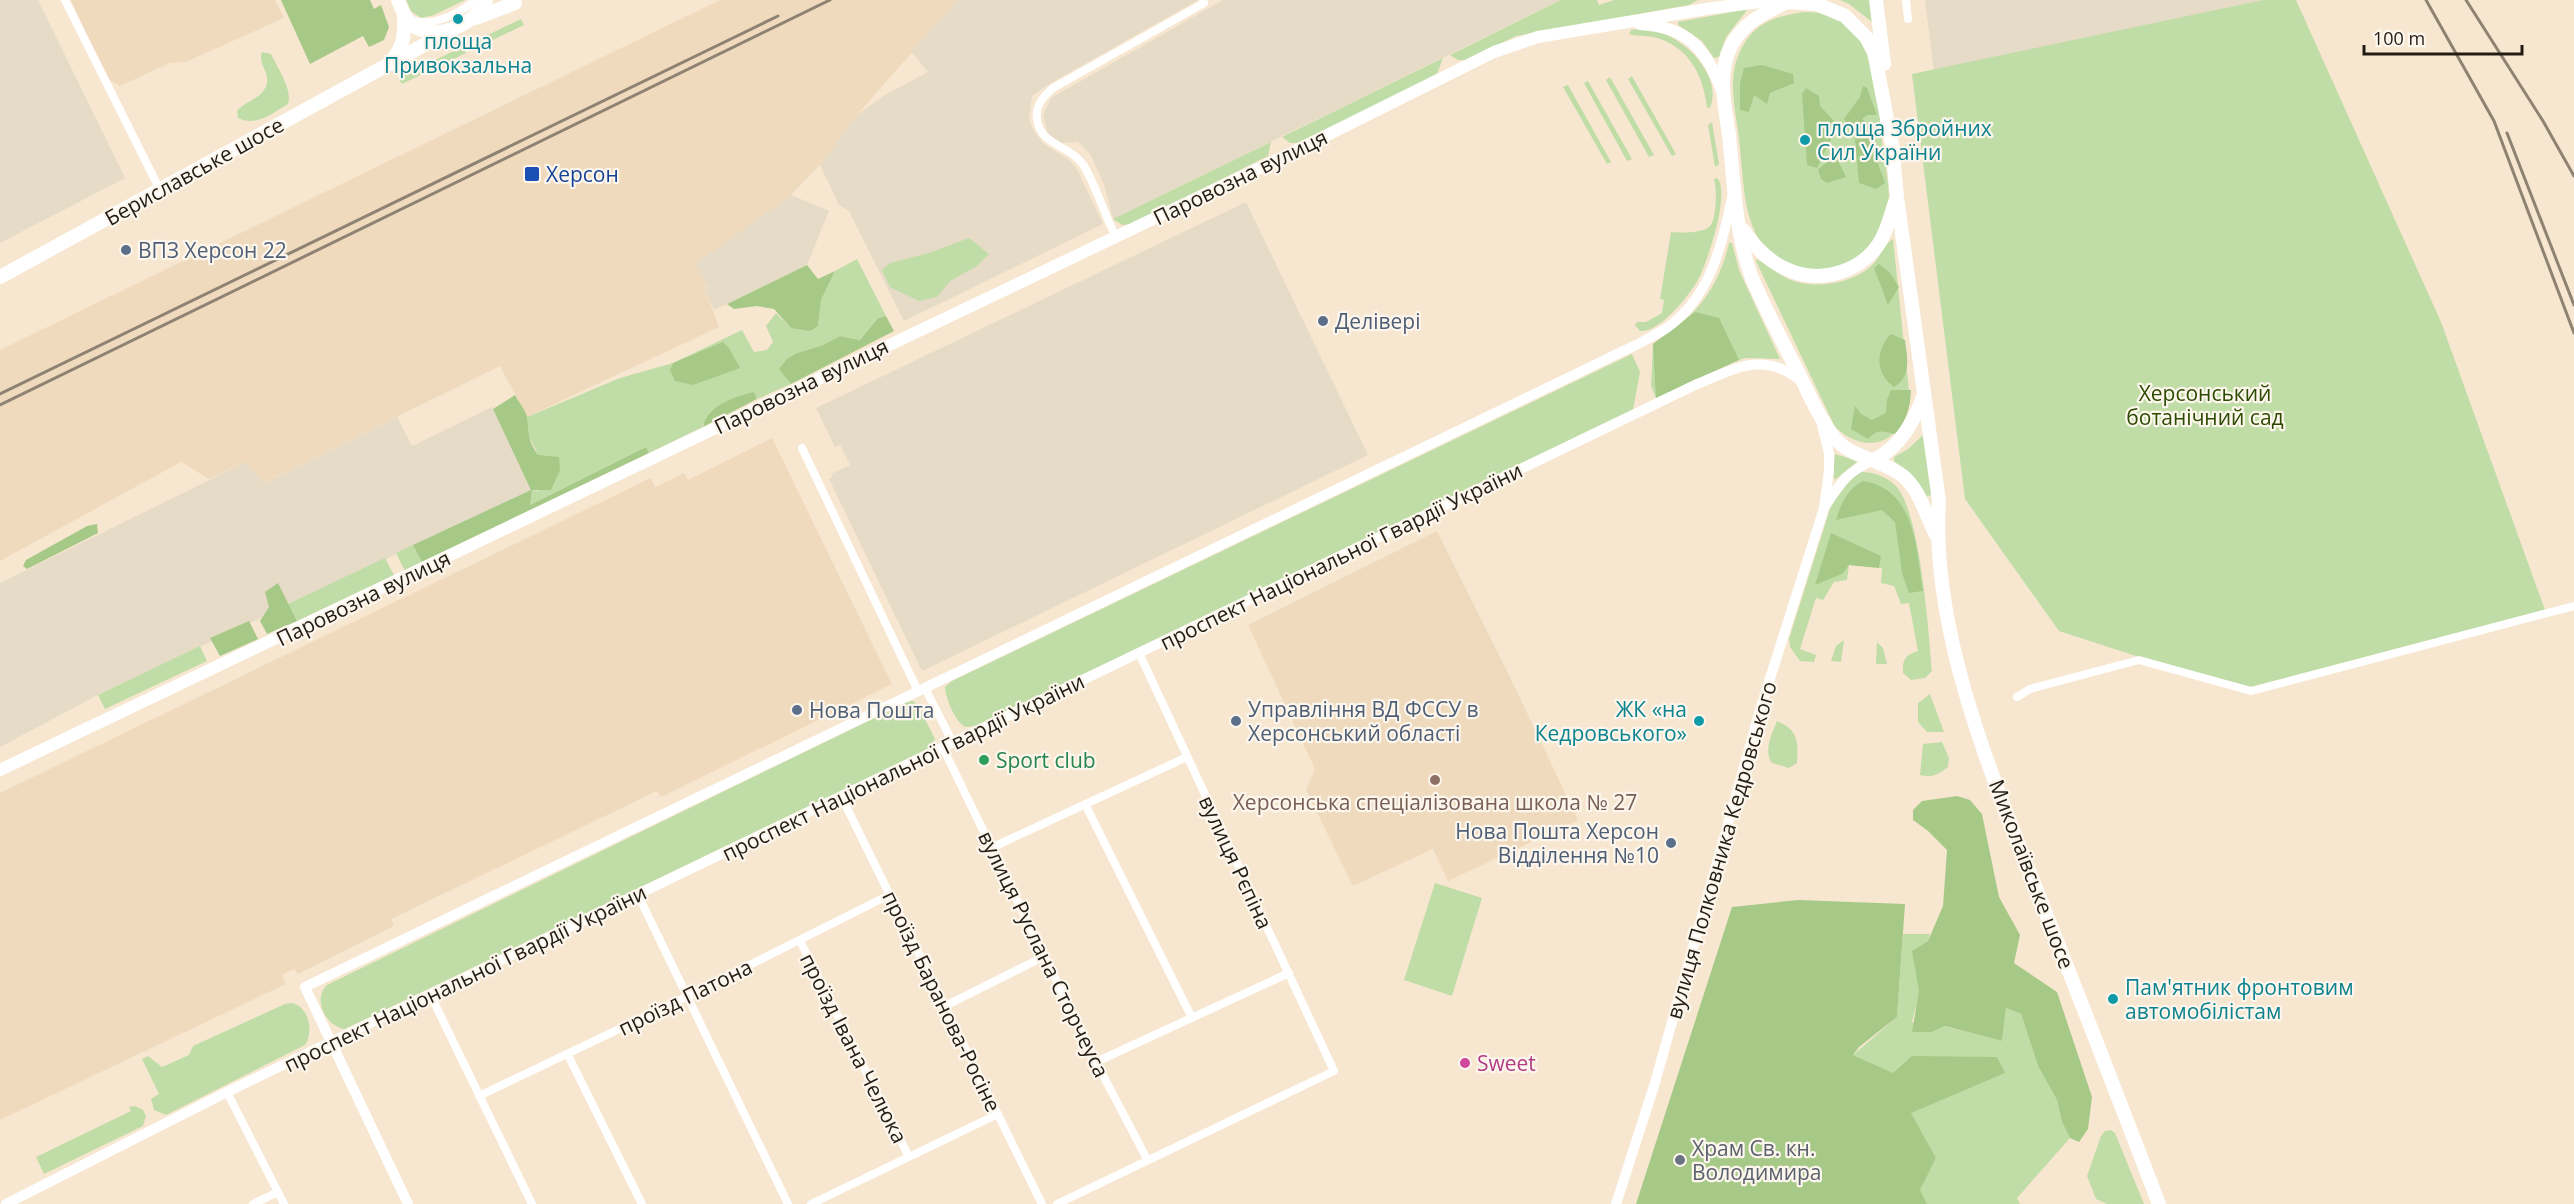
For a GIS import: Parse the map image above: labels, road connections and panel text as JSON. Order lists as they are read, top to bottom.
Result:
{
  "streets": {
    "main road": ["Бериславське шосе", "Паровозна вулиця", "Миколаївське шосе"],
    "street": [
      "проспект Національної Гвардії України",
      "вулиця Полковника Кедровського",
      "вулиця Рєпіна",
      "вулиця Руслана Сторчеуса",
      "проїзд Патона",
      "проїзд Баранова-Росіне",
      "проїзд Івана Челюка"
    ]
  },
  "crossings": [
    ["проспект Національної Гвардії України", "вулиця Рєпіна"],
    ["проспект Національної Гвардії України", "вулиця Руслана Сторчеуса"],
    ["проспект Національної Гвардії України", "проїзд Баранова-Росіне"],
    ["вулиця Полковника Кедровського", "Миколаївське шосе"],
    ["вулиця Рєпіна", "вулиця Руслана Сторчеуса"],
    ["проїзд Патона", "проїзд Баранова-Росіне"],
    ["проїзд Патона", "проїзд Івана Челюка"]
  ],
  "parks": ["Херсонський ботанічний сад"],
  "places": {
    "other": [
      "площа Привокзальна",
      "площа Збройних Сил України",
      "ВПЗ Херсон 22",
      "Делівері",
      "Нова Пошта",
      "Управління ВД ФССУ в Херсонський області",
      "ЖК «на Кедровського»",
      "Sport club",
      "Херсонська спеціалізована школа № 27",
      "Нова Пошта Херсон Відділення №10",
      "Пам'ятник фронтовим автомобілістам",
      "Sweet",
      "Храм Св. кн. Володимира"
    ],
    "transit": ["Херсон"]
  },
  "scale_bar": "100 m"
}
